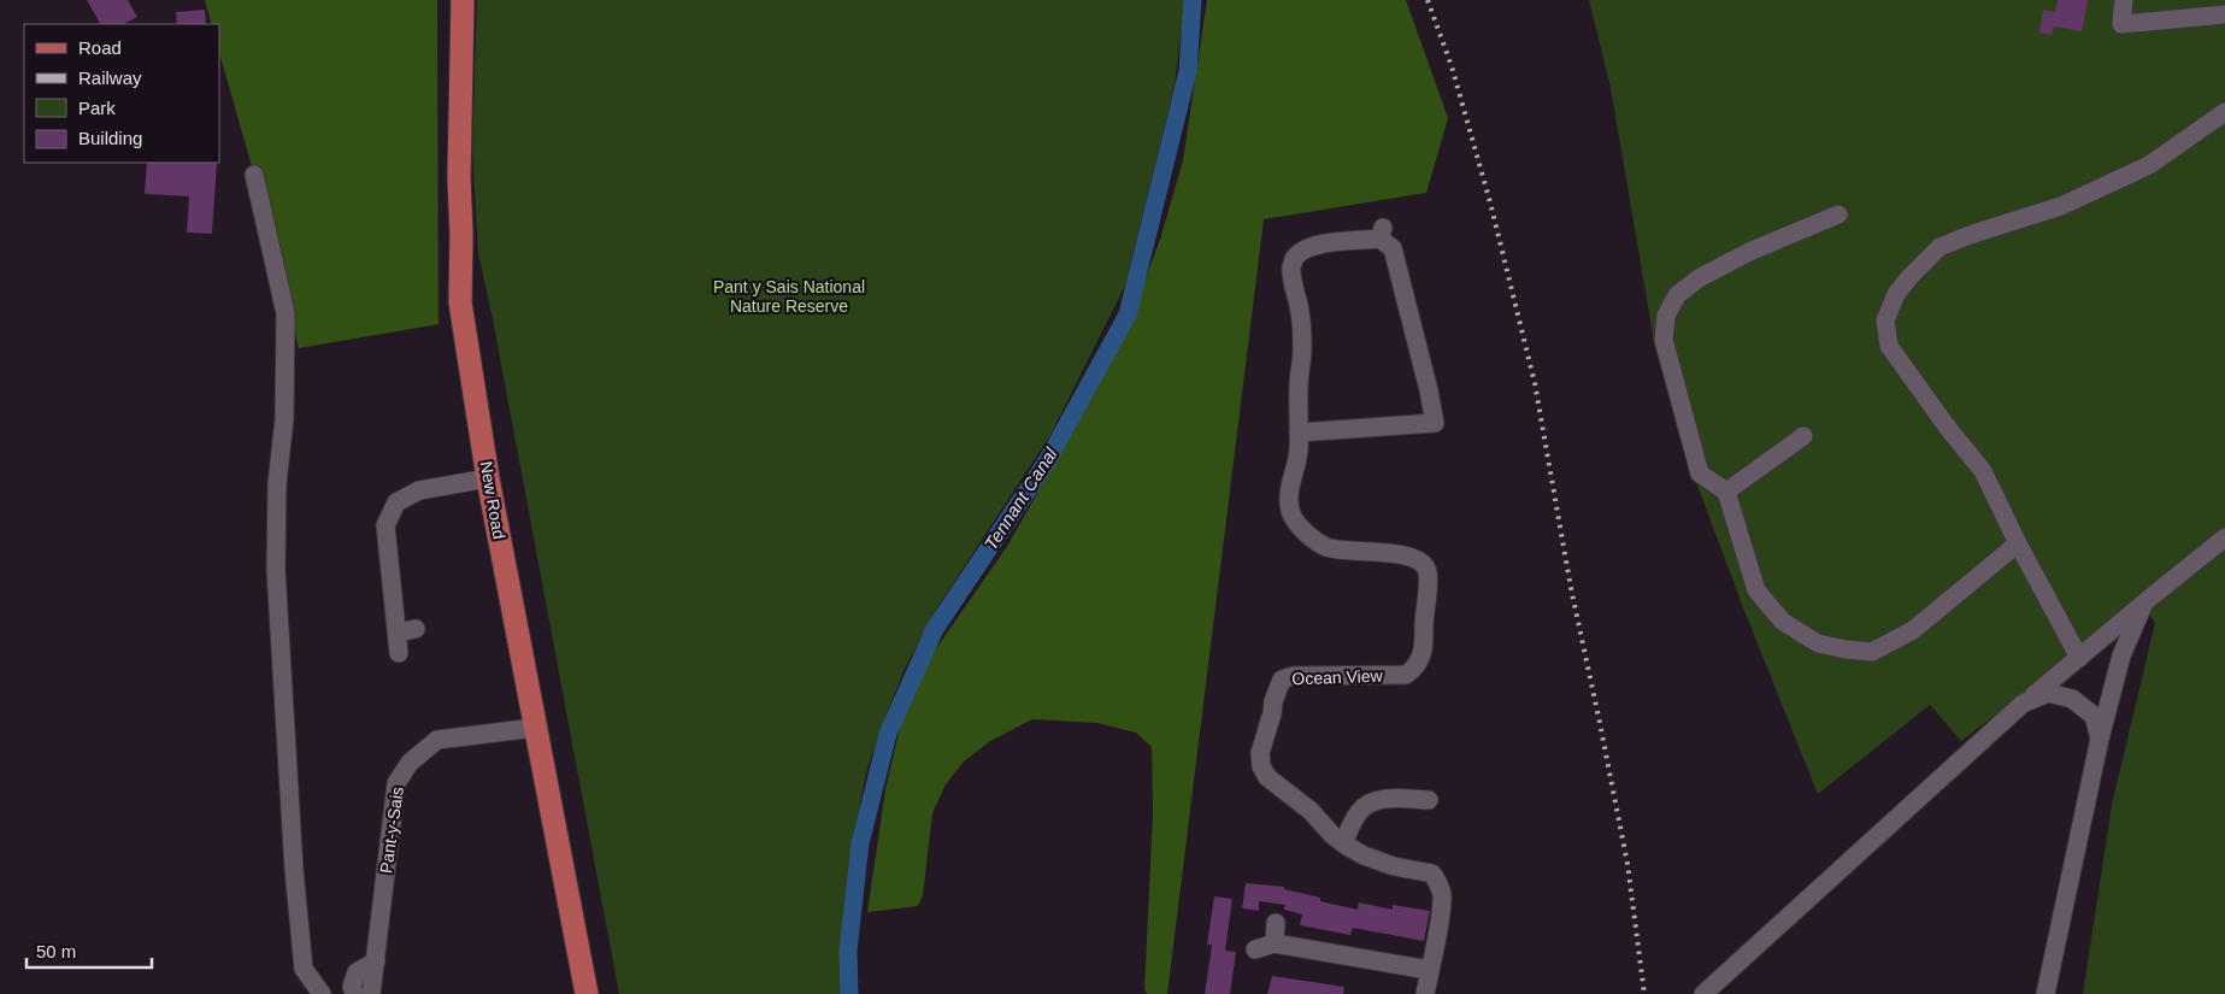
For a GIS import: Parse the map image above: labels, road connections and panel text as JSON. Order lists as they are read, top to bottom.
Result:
{
  "streets": {
    "main road": ["New Road"],
    "street": ["Ocean View", "Pant-y-Sais"]
  },
  "crossings": [
    ["New Road", "Pant-y-Sais"]
  ],
  "water": ["Tennant Canal"],
  "parks": ["Pant y Sais National Nature Reserve"],
  "legend": [
    "Road",
    "Railway",
    "Park",
    "Building"
  ],
  "scale_bar": "50 m"
}
